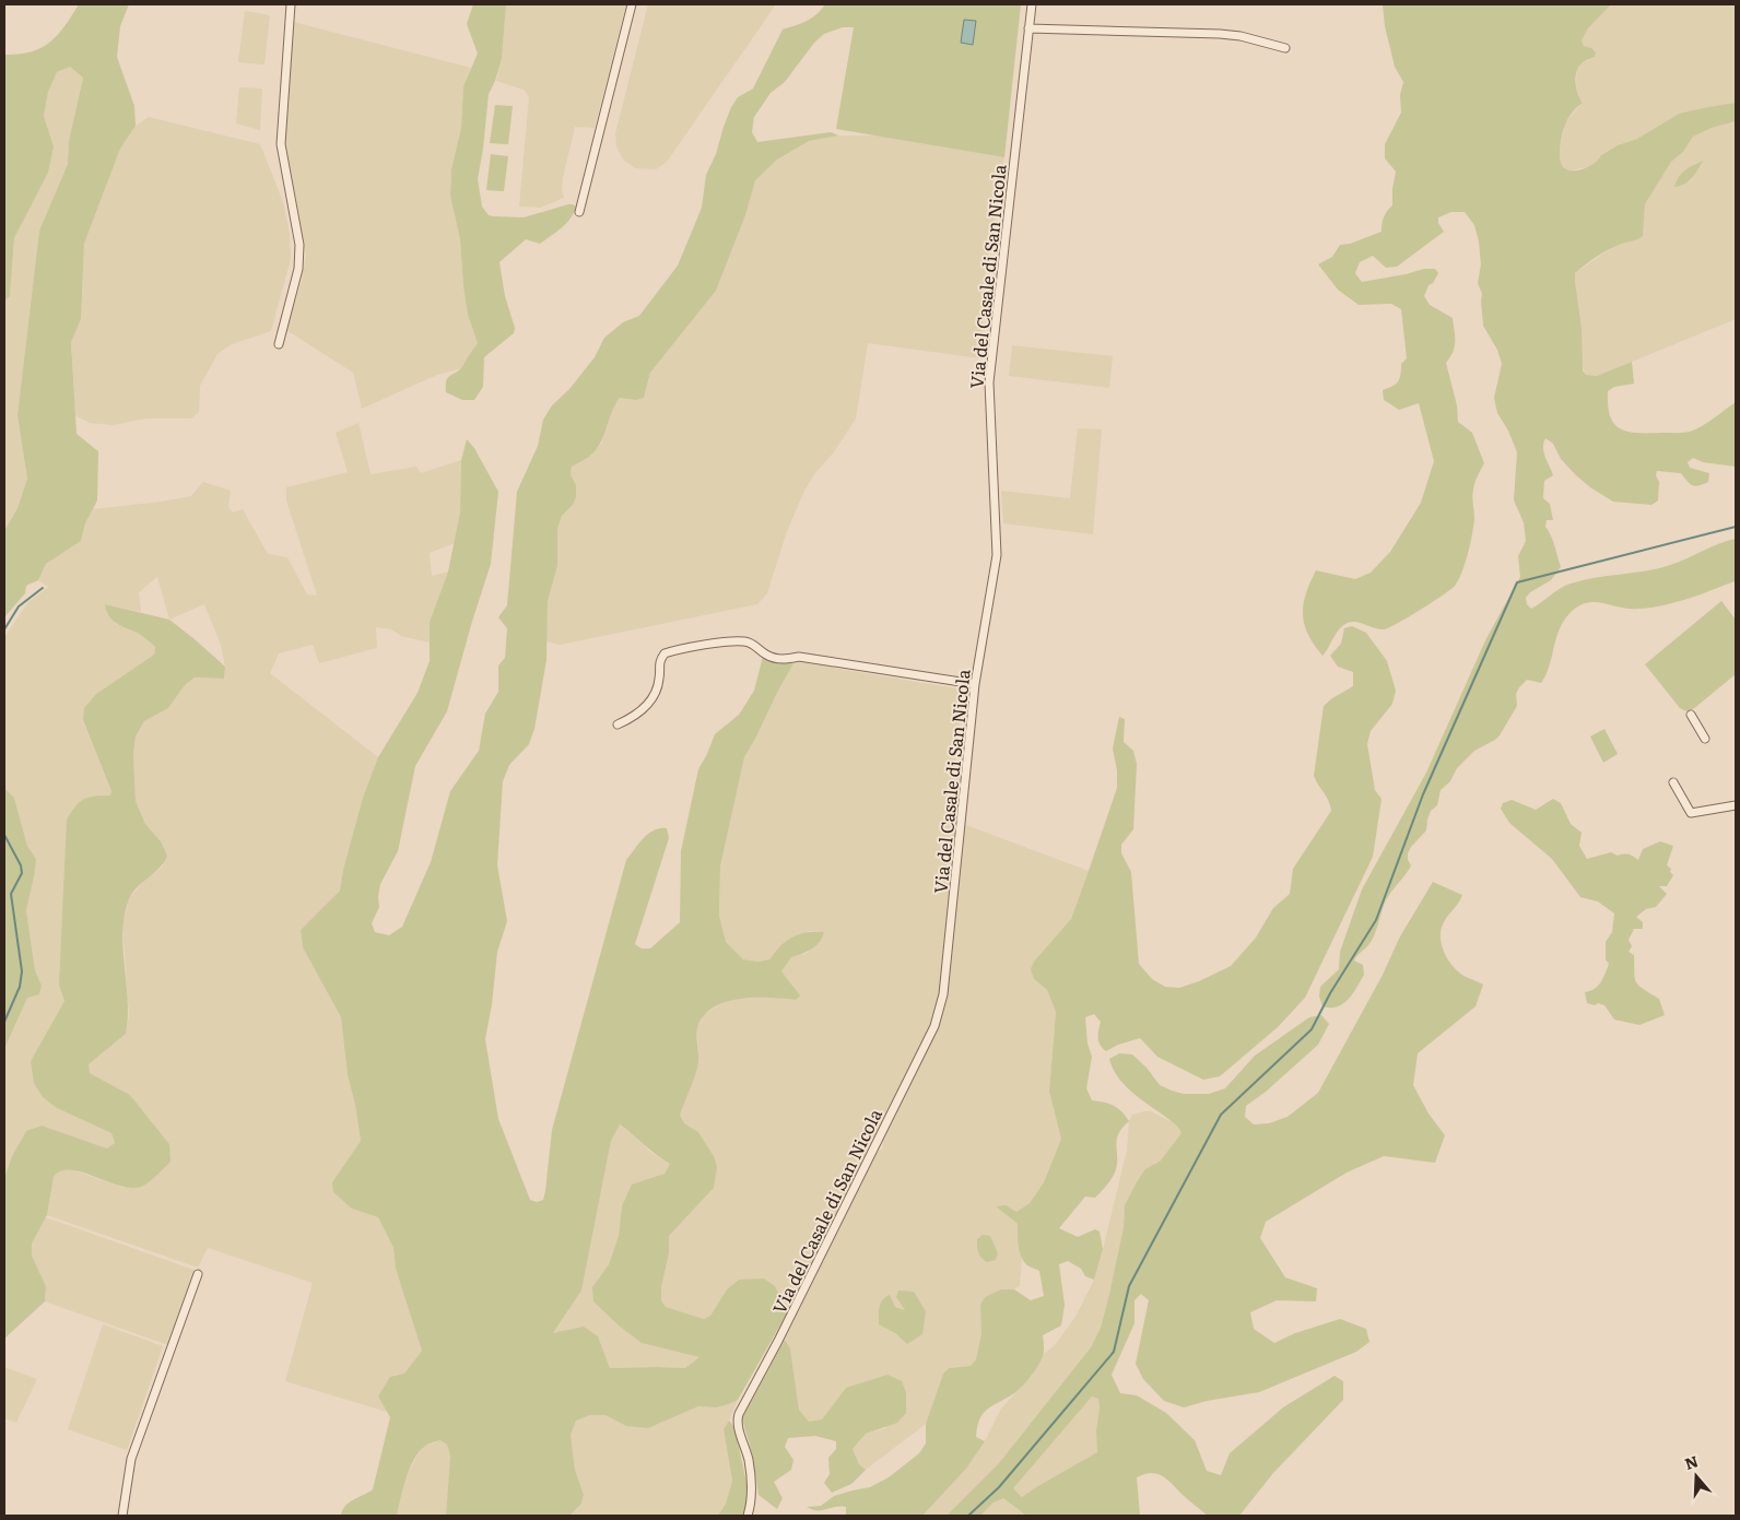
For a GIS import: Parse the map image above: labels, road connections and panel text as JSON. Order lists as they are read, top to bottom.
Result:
{
  "streets": {
    "street": ["Via del Casale di San Nicola"]
  },
  "north": "top"
}
